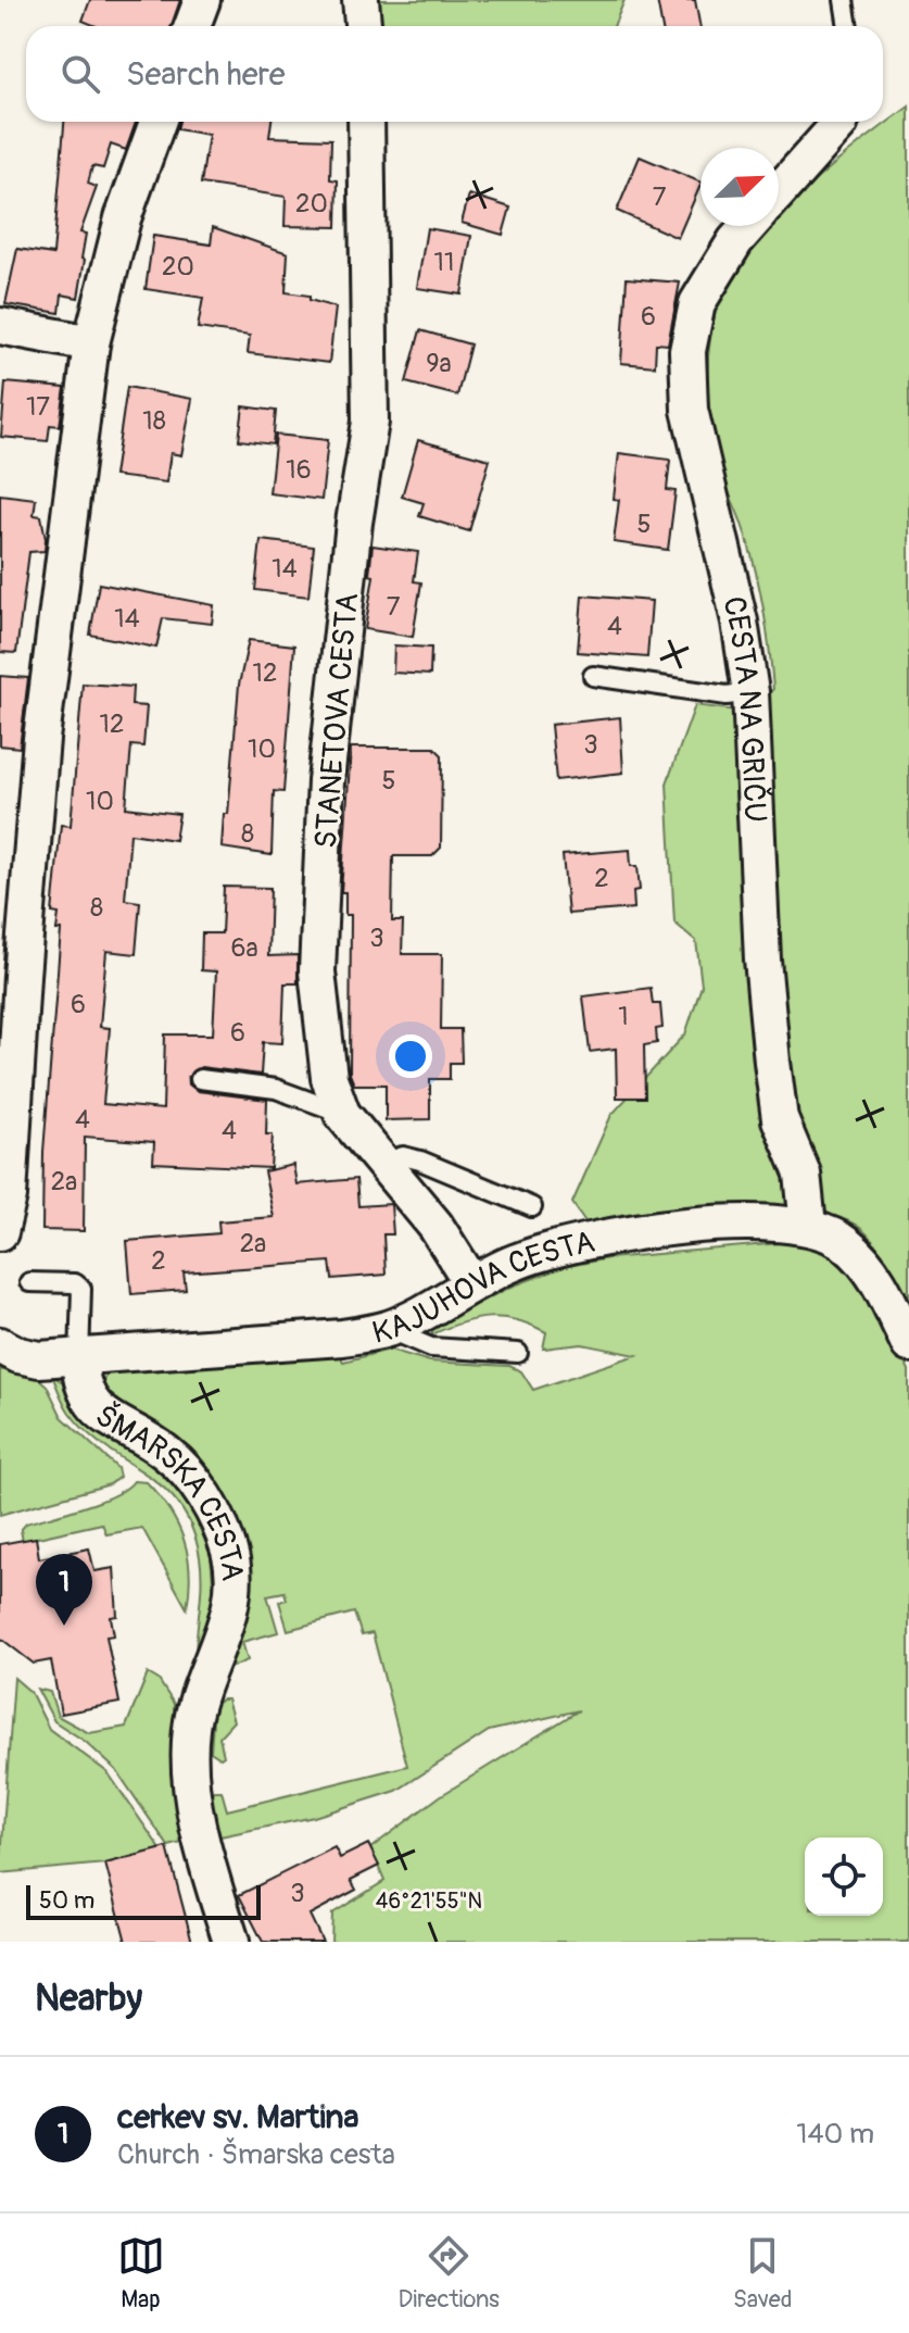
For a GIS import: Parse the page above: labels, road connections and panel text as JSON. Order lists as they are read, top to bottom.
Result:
{
  "streets": {
    "street": [
      "CESTA NA GRIČU",
      "STANETOVA CESTA",
      "KAJUHOVA CESTA",
      "ŠMARSKA CESTA"
    ]
  },
  "crossings": [
    ["CESTA NA GRIČU", "KAJUHOVA CESTA"],
    ["STANETOVA CESTA", "KAJUHOVA CESTA"],
    ["KAJUHOVA CESTA", "ŠMARSKA CESTA"]
  ],
  "house_numbers": [
    "7",
    "20",
    "11",
    "20",
    "6",
    "9a",
    "17",
    "18",
    "16",
    "5",
    "14",
    "7",
    "14",
    "4",
    "12",
    "12",
    "3",
    "10",
    "5",
    "10",
    "8",
    "2",
    "8",
    "3",
    "6a",
    "6",
    "1",
    "6",
    "4",
    "4",
    "2a",
    "2a",
    "2",
    "3"
  ],
  "scale_bar": "50 m",
  "north": "top right",
  "page": {
    "search": "Search here",
    "pins": "1",
    "scale": "50 m",
    "heading": "Nearby",
    "list": [
      {
        "mark": "1",
        "name": "cerkev sv. Martina",
        "note": "Church · Šmarska cesta",
        "value": "140 m"
      }
    ],
    "nav": ["Map", "Directions", "Saved"]
  },
  "coordinates": ["46°21'55\"N"]
}
